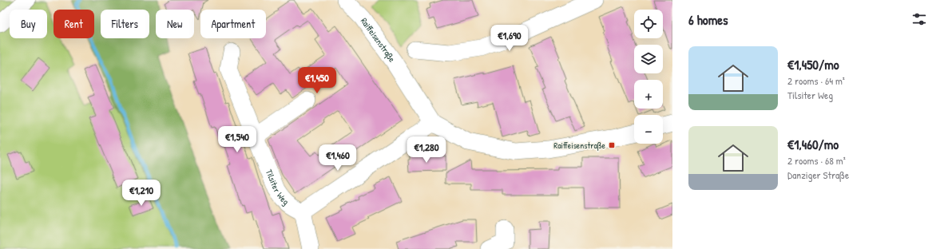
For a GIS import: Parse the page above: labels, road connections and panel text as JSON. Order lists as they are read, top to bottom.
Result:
{
  "streets": {
    "street": ["Raiffeisenstraße", "Tilsiter Weg"]
  },
  "places": {
    "transit": ["Raiffeisenstraße"]
  },
  "page": {
    "heading": "6 homes",
    "map_buttons": ["+", "−"],
    "chip": [
      "Buy",
      "Rent",
      "Filters",
      "New",
      "Apartment"
    ],
    "price": [
      "€1,690",
      "€1,450",
      "€1,540",
      "€1,280",
      "€1,460",
      "€1,210"
    ],
    "list": [
      {
        "name": "€1,450/mo",
        "note": "2 rooms · 64 m² · Tilsiter Weg"
      },
      {
        "name": "€1,460/mo",
        "note": "2 rooms · 68 m² · Danziger Straße"
      }
    ]
  }
}
